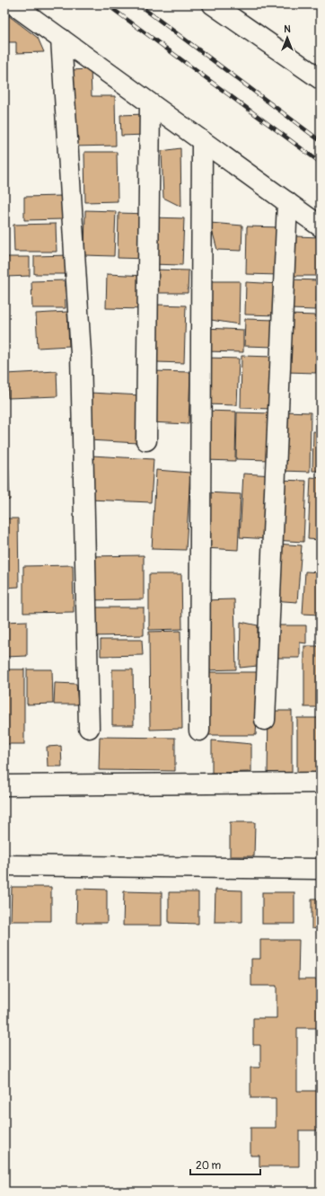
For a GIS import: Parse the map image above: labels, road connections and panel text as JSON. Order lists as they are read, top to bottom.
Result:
{
  "scale_bar": "20 m",
  "north": "top"
}
